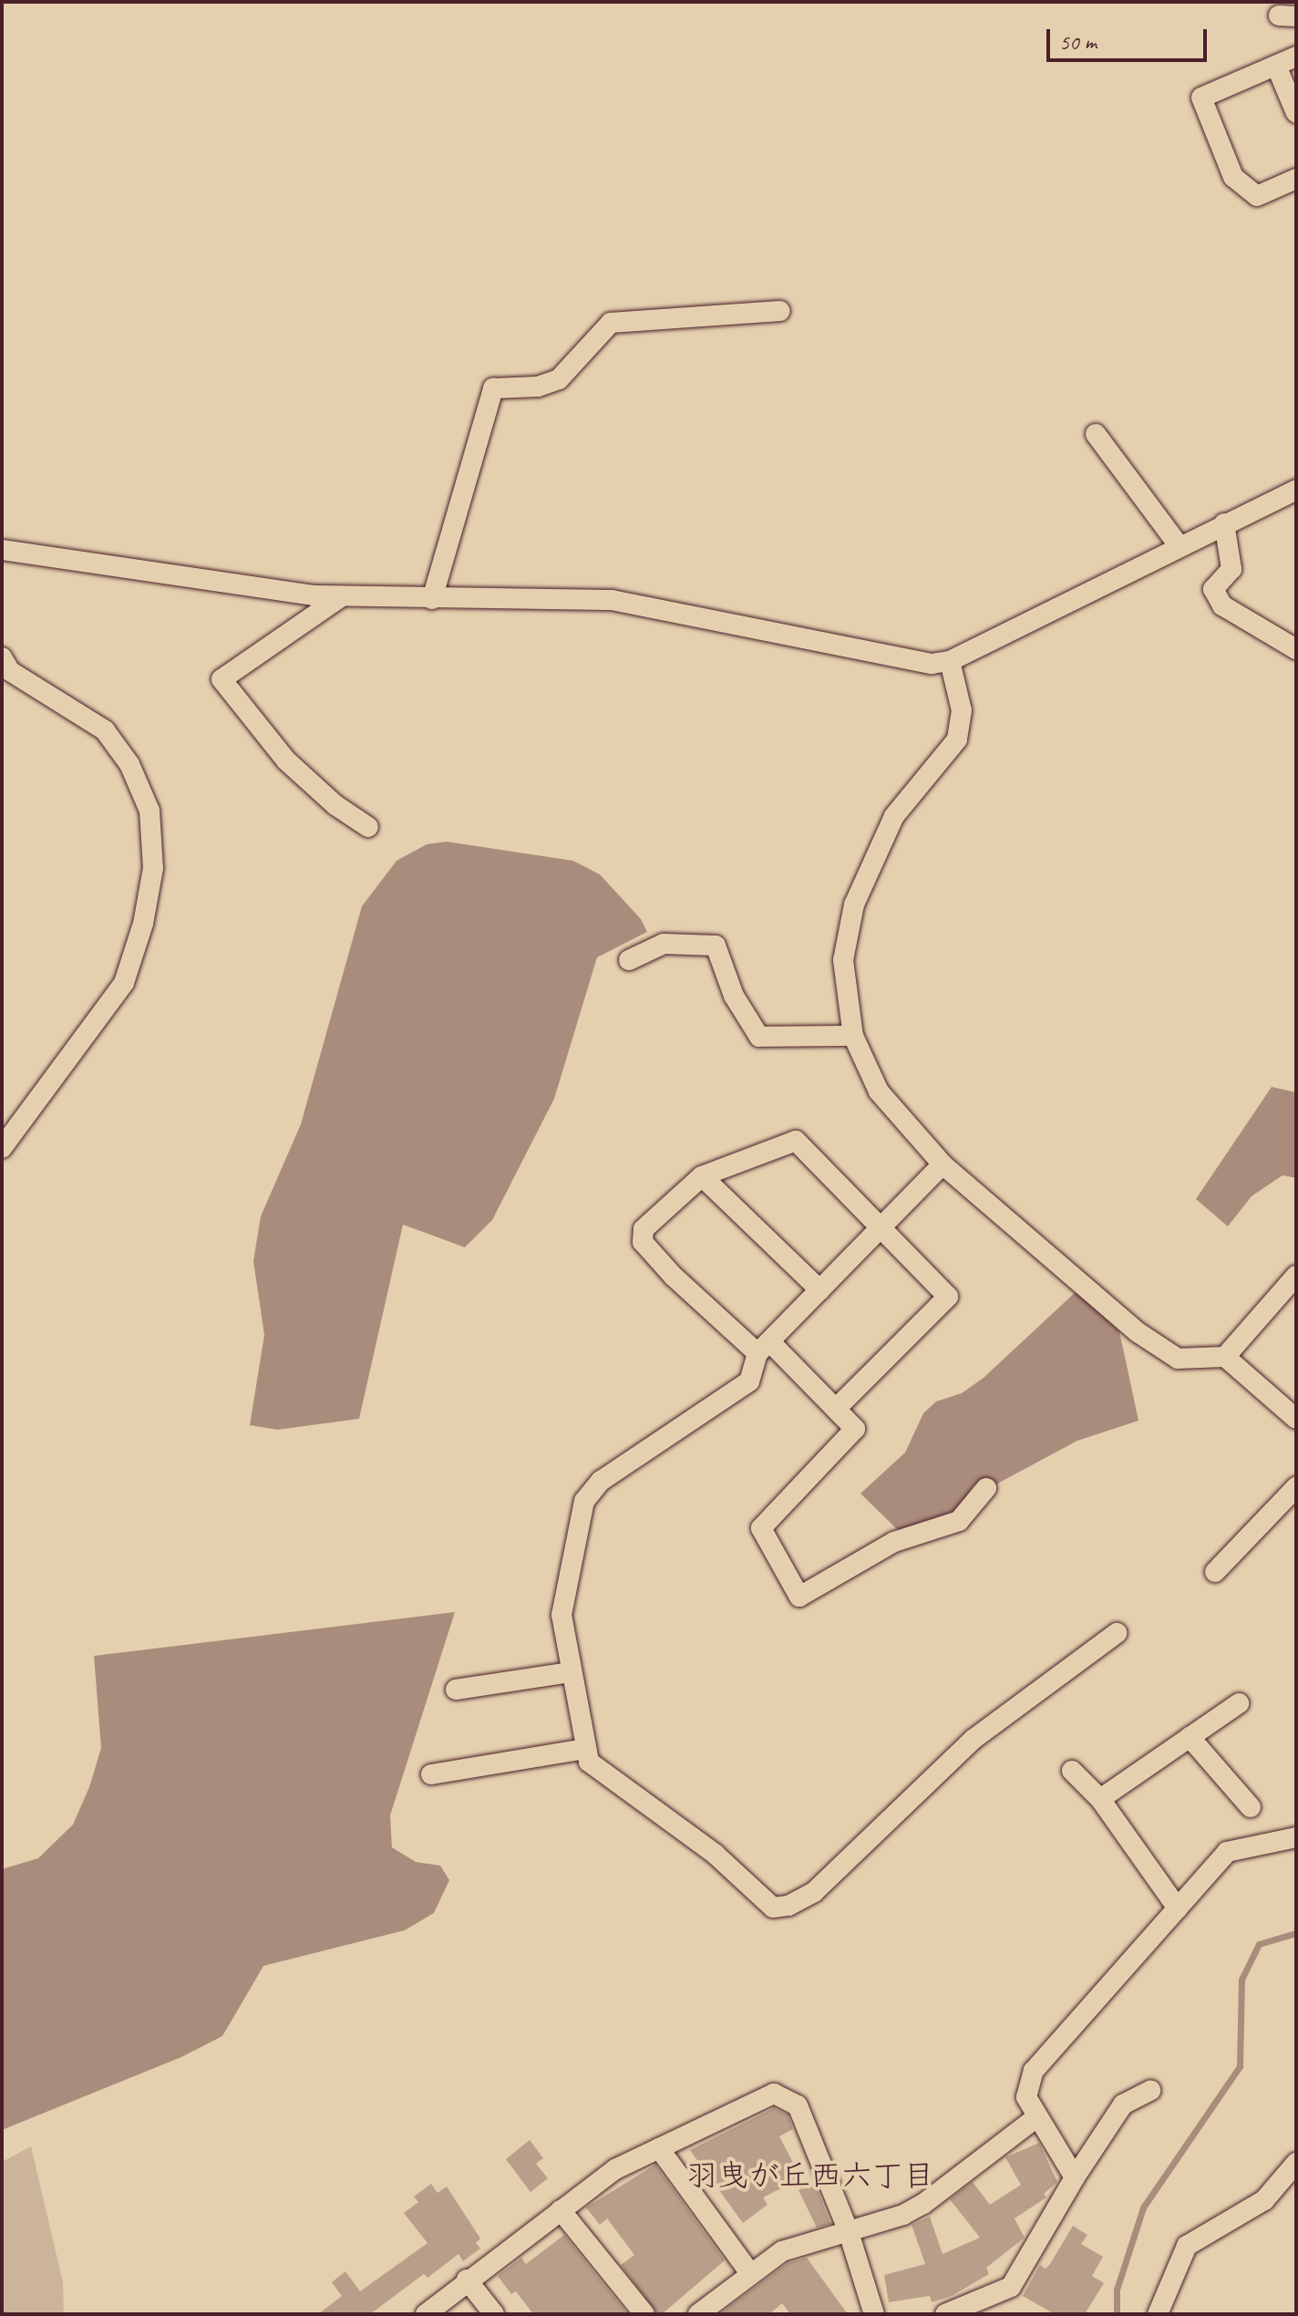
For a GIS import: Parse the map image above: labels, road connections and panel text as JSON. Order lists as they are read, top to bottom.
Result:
{
  "districts": ["羽曳が丘西六丁目"],
  "scale_bar": "50 m"
}
